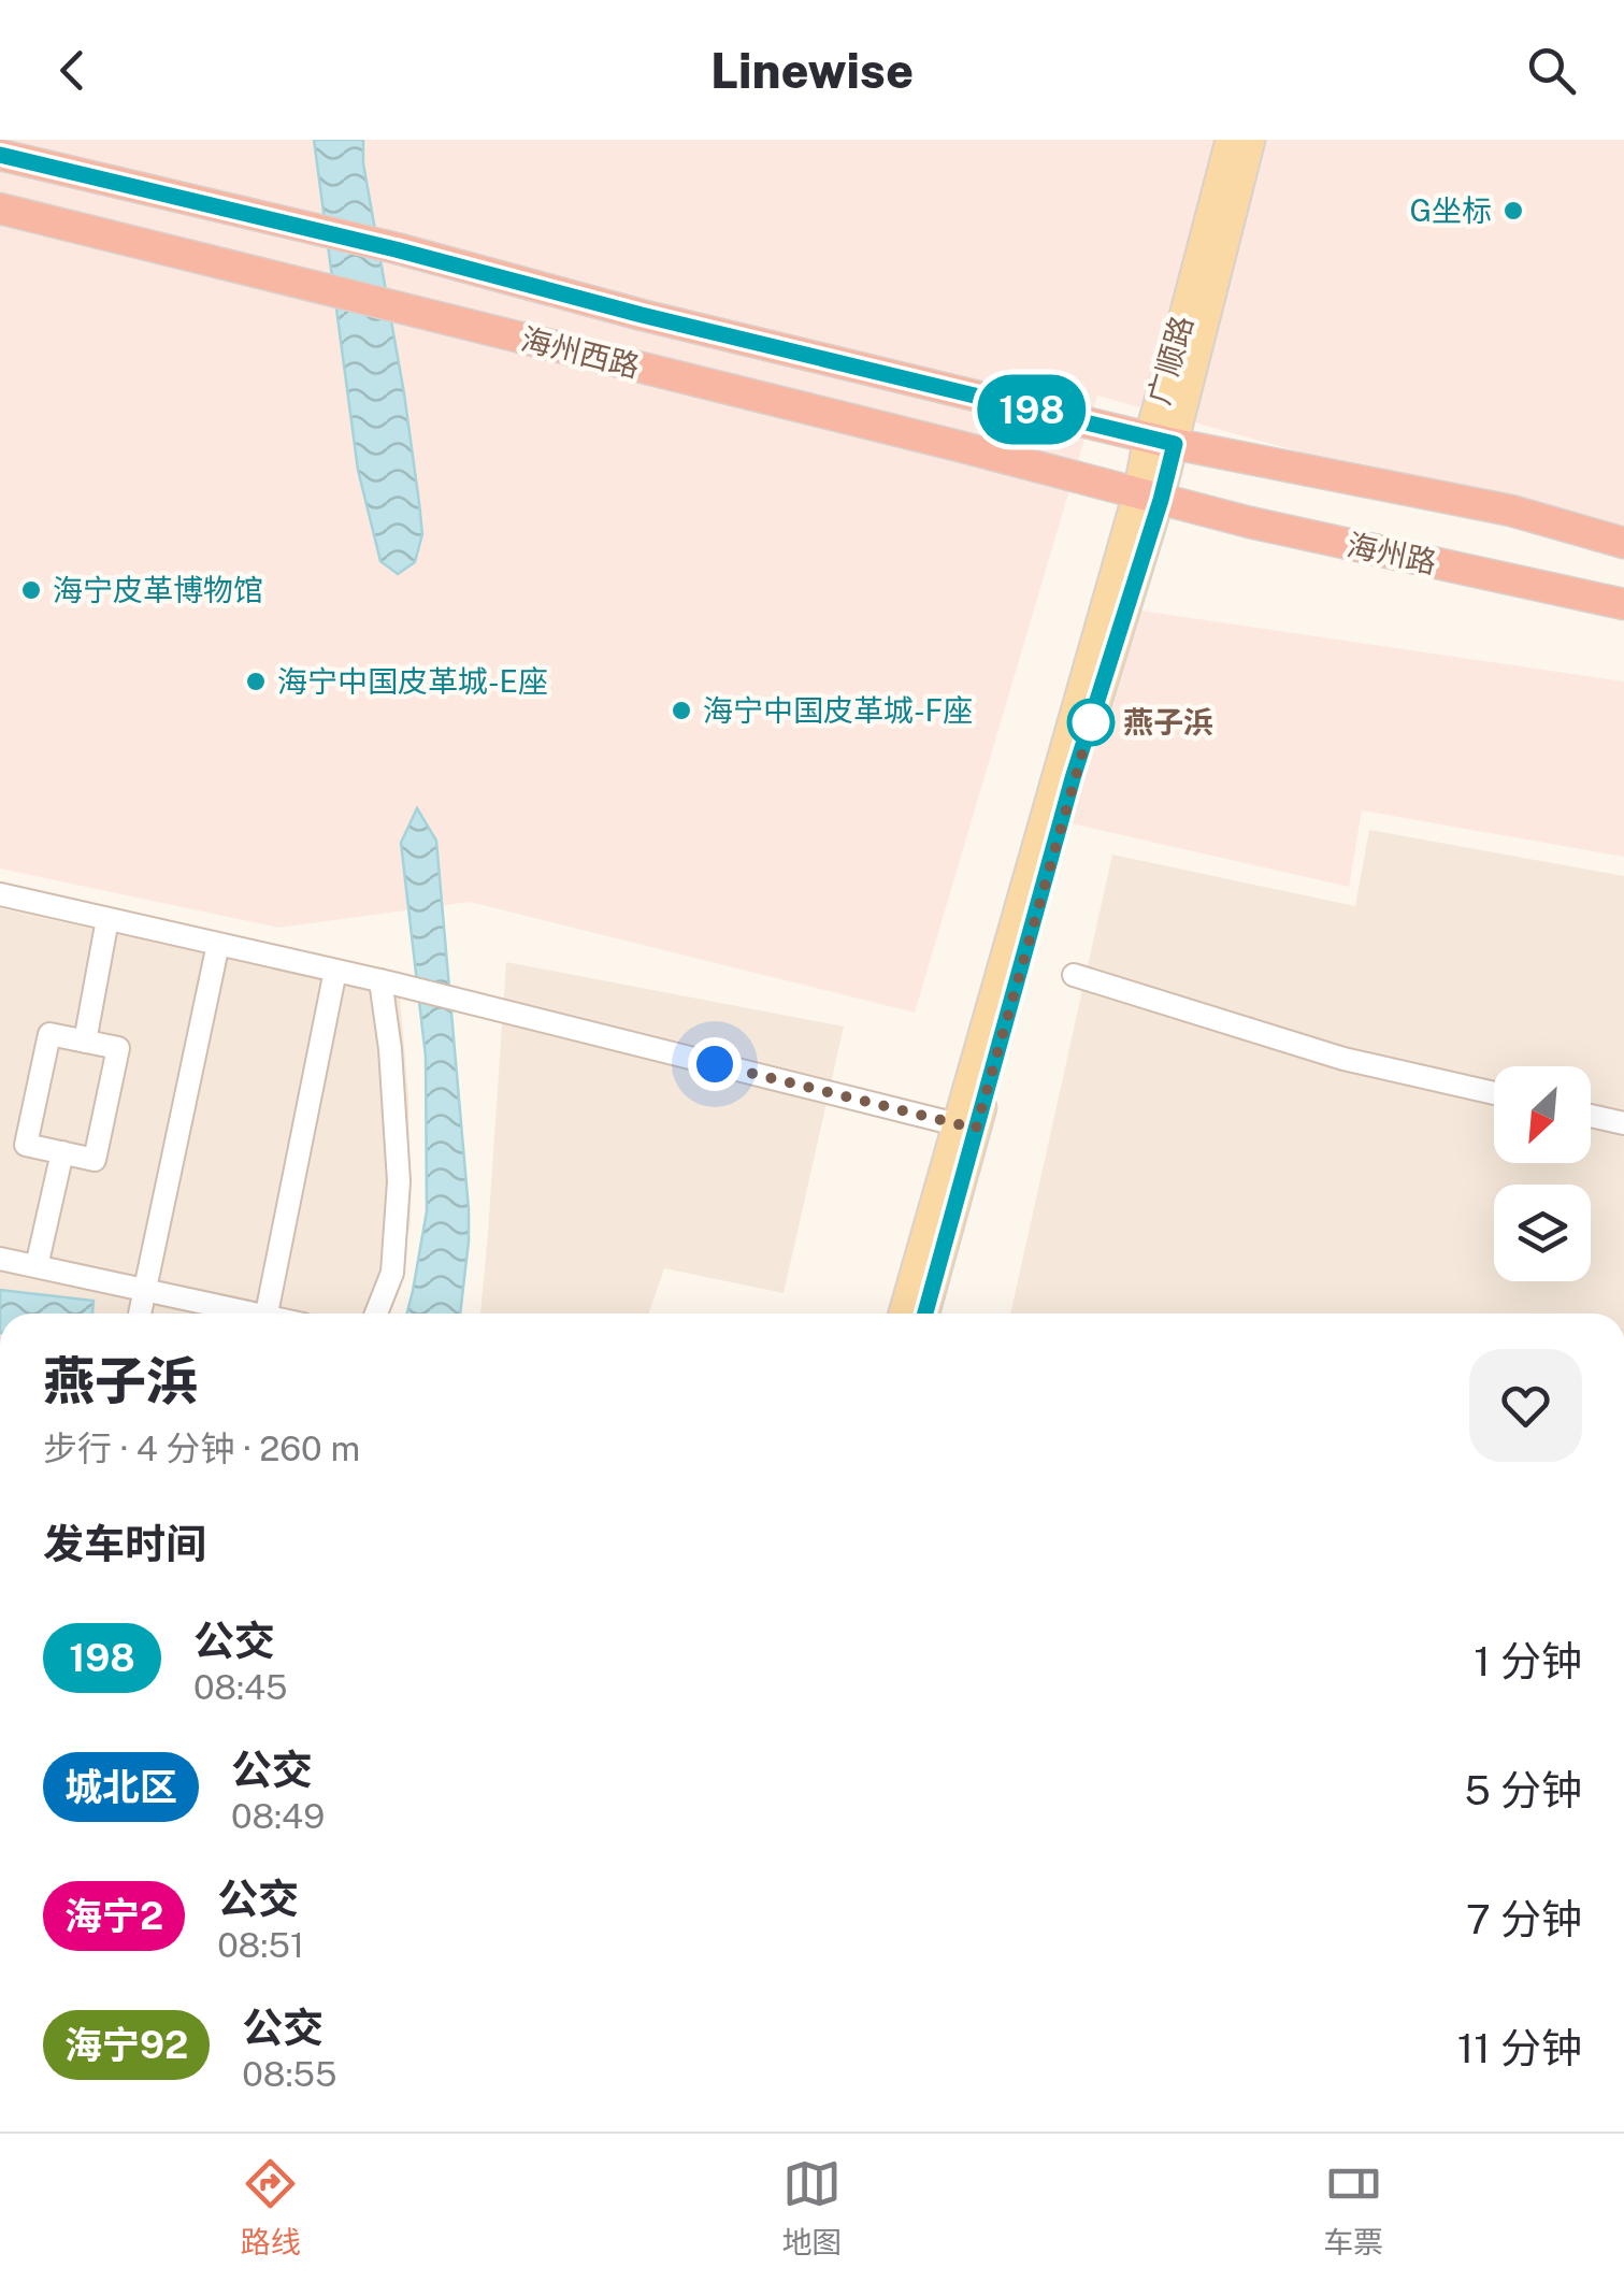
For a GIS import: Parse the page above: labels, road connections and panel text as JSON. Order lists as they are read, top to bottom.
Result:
{
  "streets": {
    "highway": ["海州西路", "海州路"],
    "main road": ["广顺路"]
  },
  "crossings": [
    ["海州西路", "广顺路"],
    ["海州西路", "海州路"],
    ["广顺路", "海州路"]
  ],
  "places": [
    "G坐标",
    "海宁皮革博物馆",
    "海宁中国皮革城-E座",
    "海宁中国皮革城-F座",
    "燕子浜"
  ],
  "lines": ["bus line 198"],
  "north": "bottom left",
  "page": {
    "header": "Linewise",
    "on_map": "198",
    "heading": [
      ["燕子浜", "步行 · 4 分钟 · 260 m"],
      "发车时间"
    ],
    "list": [
      {
        "mark": "198",
        "name": "公交",
        "note": "08:45",
        "value": "1 分钟"
      },
      {
        "mark": "城北区",
        "name": "公交",
        "note": "08:49",
        "value": "5 分钟"
      },
      {
        "mark": "海宁2",
        "name": "公交",
        "note": "08:51",
        "value": "7 分钟"
      },
      {
        "mark": "海宁92",
        "name": "公交",
        "note": "08:55",
        "value": "11 分钟"
      }
    ],
    "tabs": ["路线", "地图", "车票"]
  }
}
